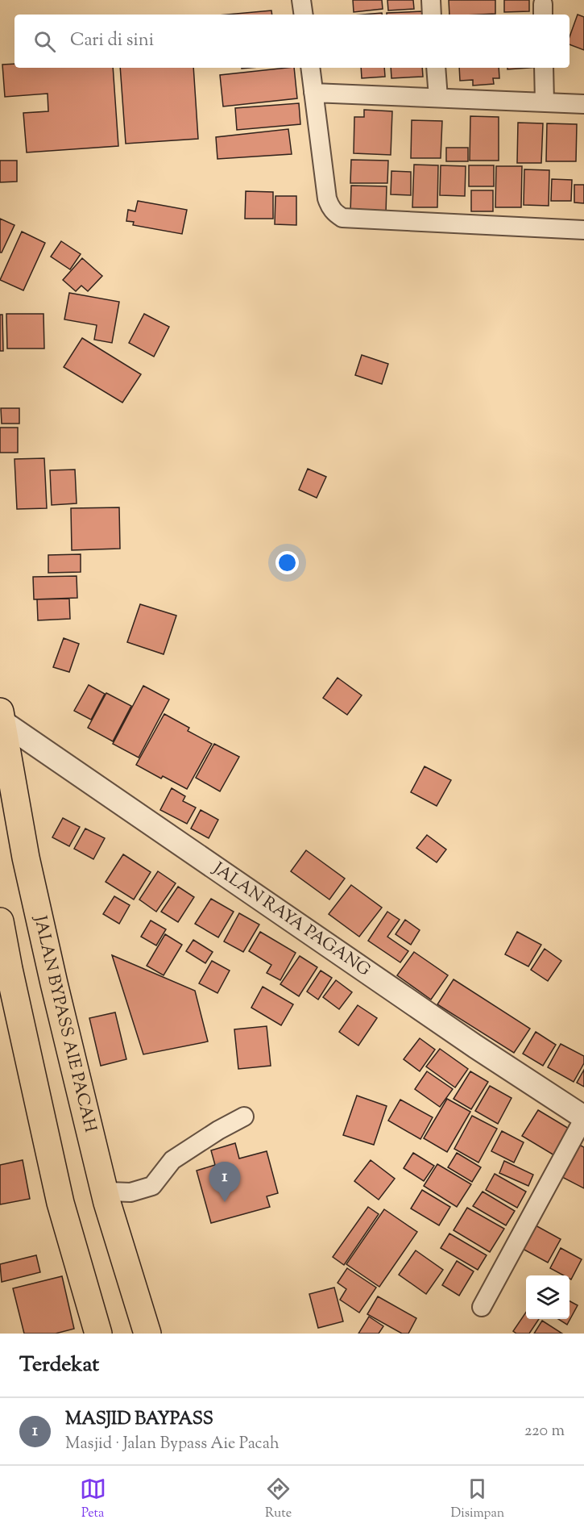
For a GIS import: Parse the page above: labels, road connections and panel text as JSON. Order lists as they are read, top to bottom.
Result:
{
  "streets": {
    "highway": ["JALAN BYPASS AIE PACAH"],
    "street": ["JALAN RAYA PAGANG"]
  },
  "crossings": [
    ["JALAN RAYA PAGANG", "JALAN BYPASS AIE PACAH"]
  ],
  "page": {
    "search": "Cari di sini",
    "pins": "1",
    "heading": "Terdekat",
    "list": [
      {
        "mark": "1",
        "name": "MASJID BAYPASS",
        "note": "Masjid · Jalan Bypass Aie Pacah",
        "value": "220 m"
      }
    ],
    "nav": ["Peta", "Rute", "Disimpan"]
  }
}
